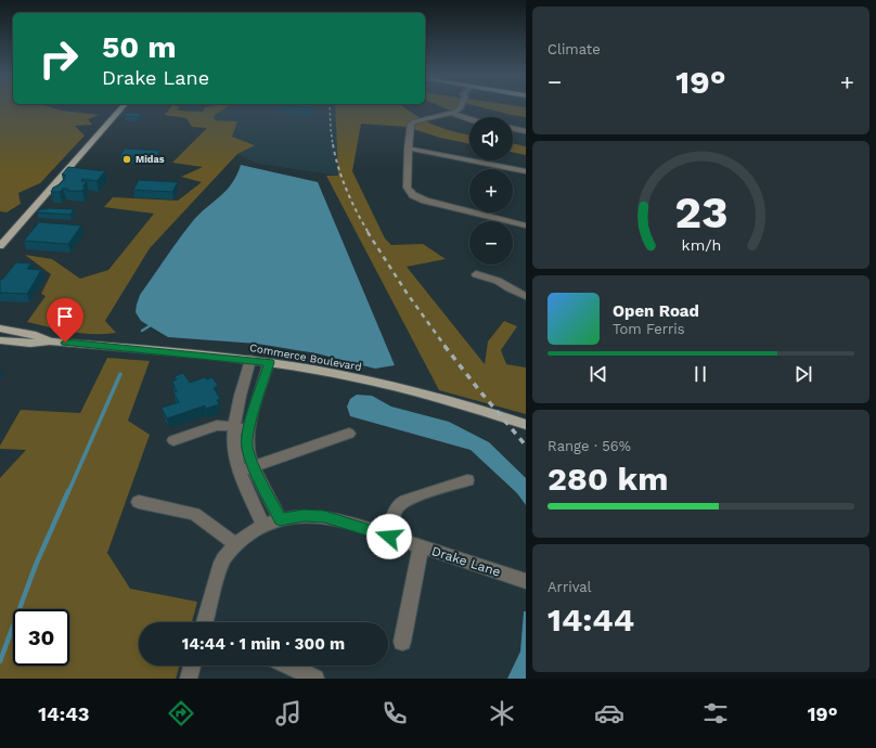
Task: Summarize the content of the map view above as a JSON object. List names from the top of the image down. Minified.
{"streets":{"main road":["Commerce Boulevard"],"street":["Drake Lane"]},"places":["Midas"],"page":{"tile":["Climate",["Range · 56%","280 km"],["Arrival","14:44"]],"turn":["50 m","Drake Lane"],"heat":["−","19°","+"],"map_buttons":["+","−"],"song":["Open Road","Tom Ferris"],"limit":"30","trip":"14:44 · 1 min · 300 m","tabs":["14:43","19°"],"gauge":["23","km/h"]}}
